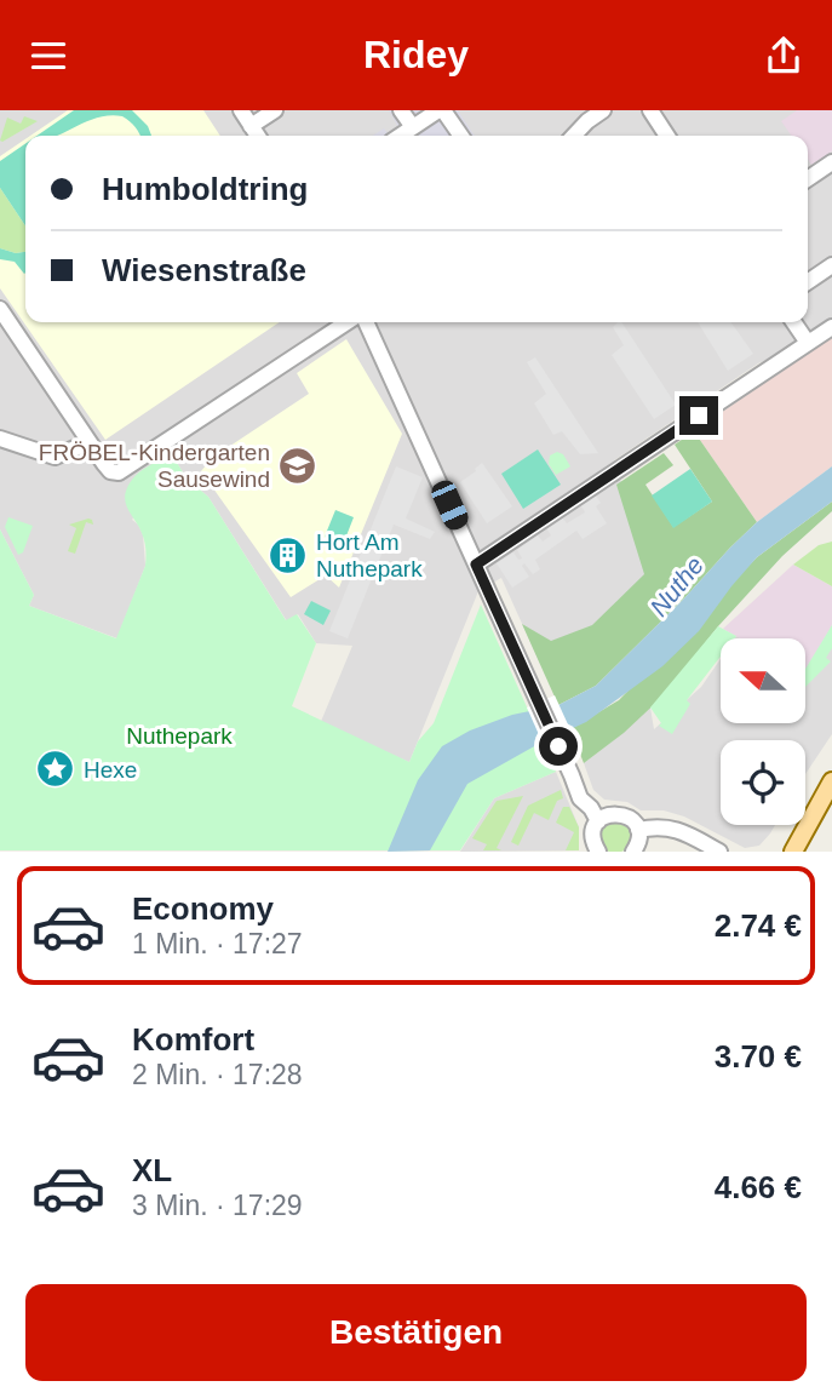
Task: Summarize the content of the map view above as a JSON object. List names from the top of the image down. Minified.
{"water":["Nuthe"],"parks":["Nuthepark"],"places":{"school or university":["FRÖBEL-Kindergarten Sausewind"],"building":["Hort Am Nuthepark"],"place":["Hexe"]},"north":"left","page":{"header":"Ridey","banner":["Humboldtring","Wiesenstraße"],"list":[{"name":"Economy","note":"1 Min. · 17:27","value":"2.74 €"},{"name":"Komfort","note":"2 Min. · 17:28","value":"3.70 €"},{"name":"XL","note":"3 Min. · 17:29","value":"4.66 €"}],"buttons":"Bestätigen"}}
